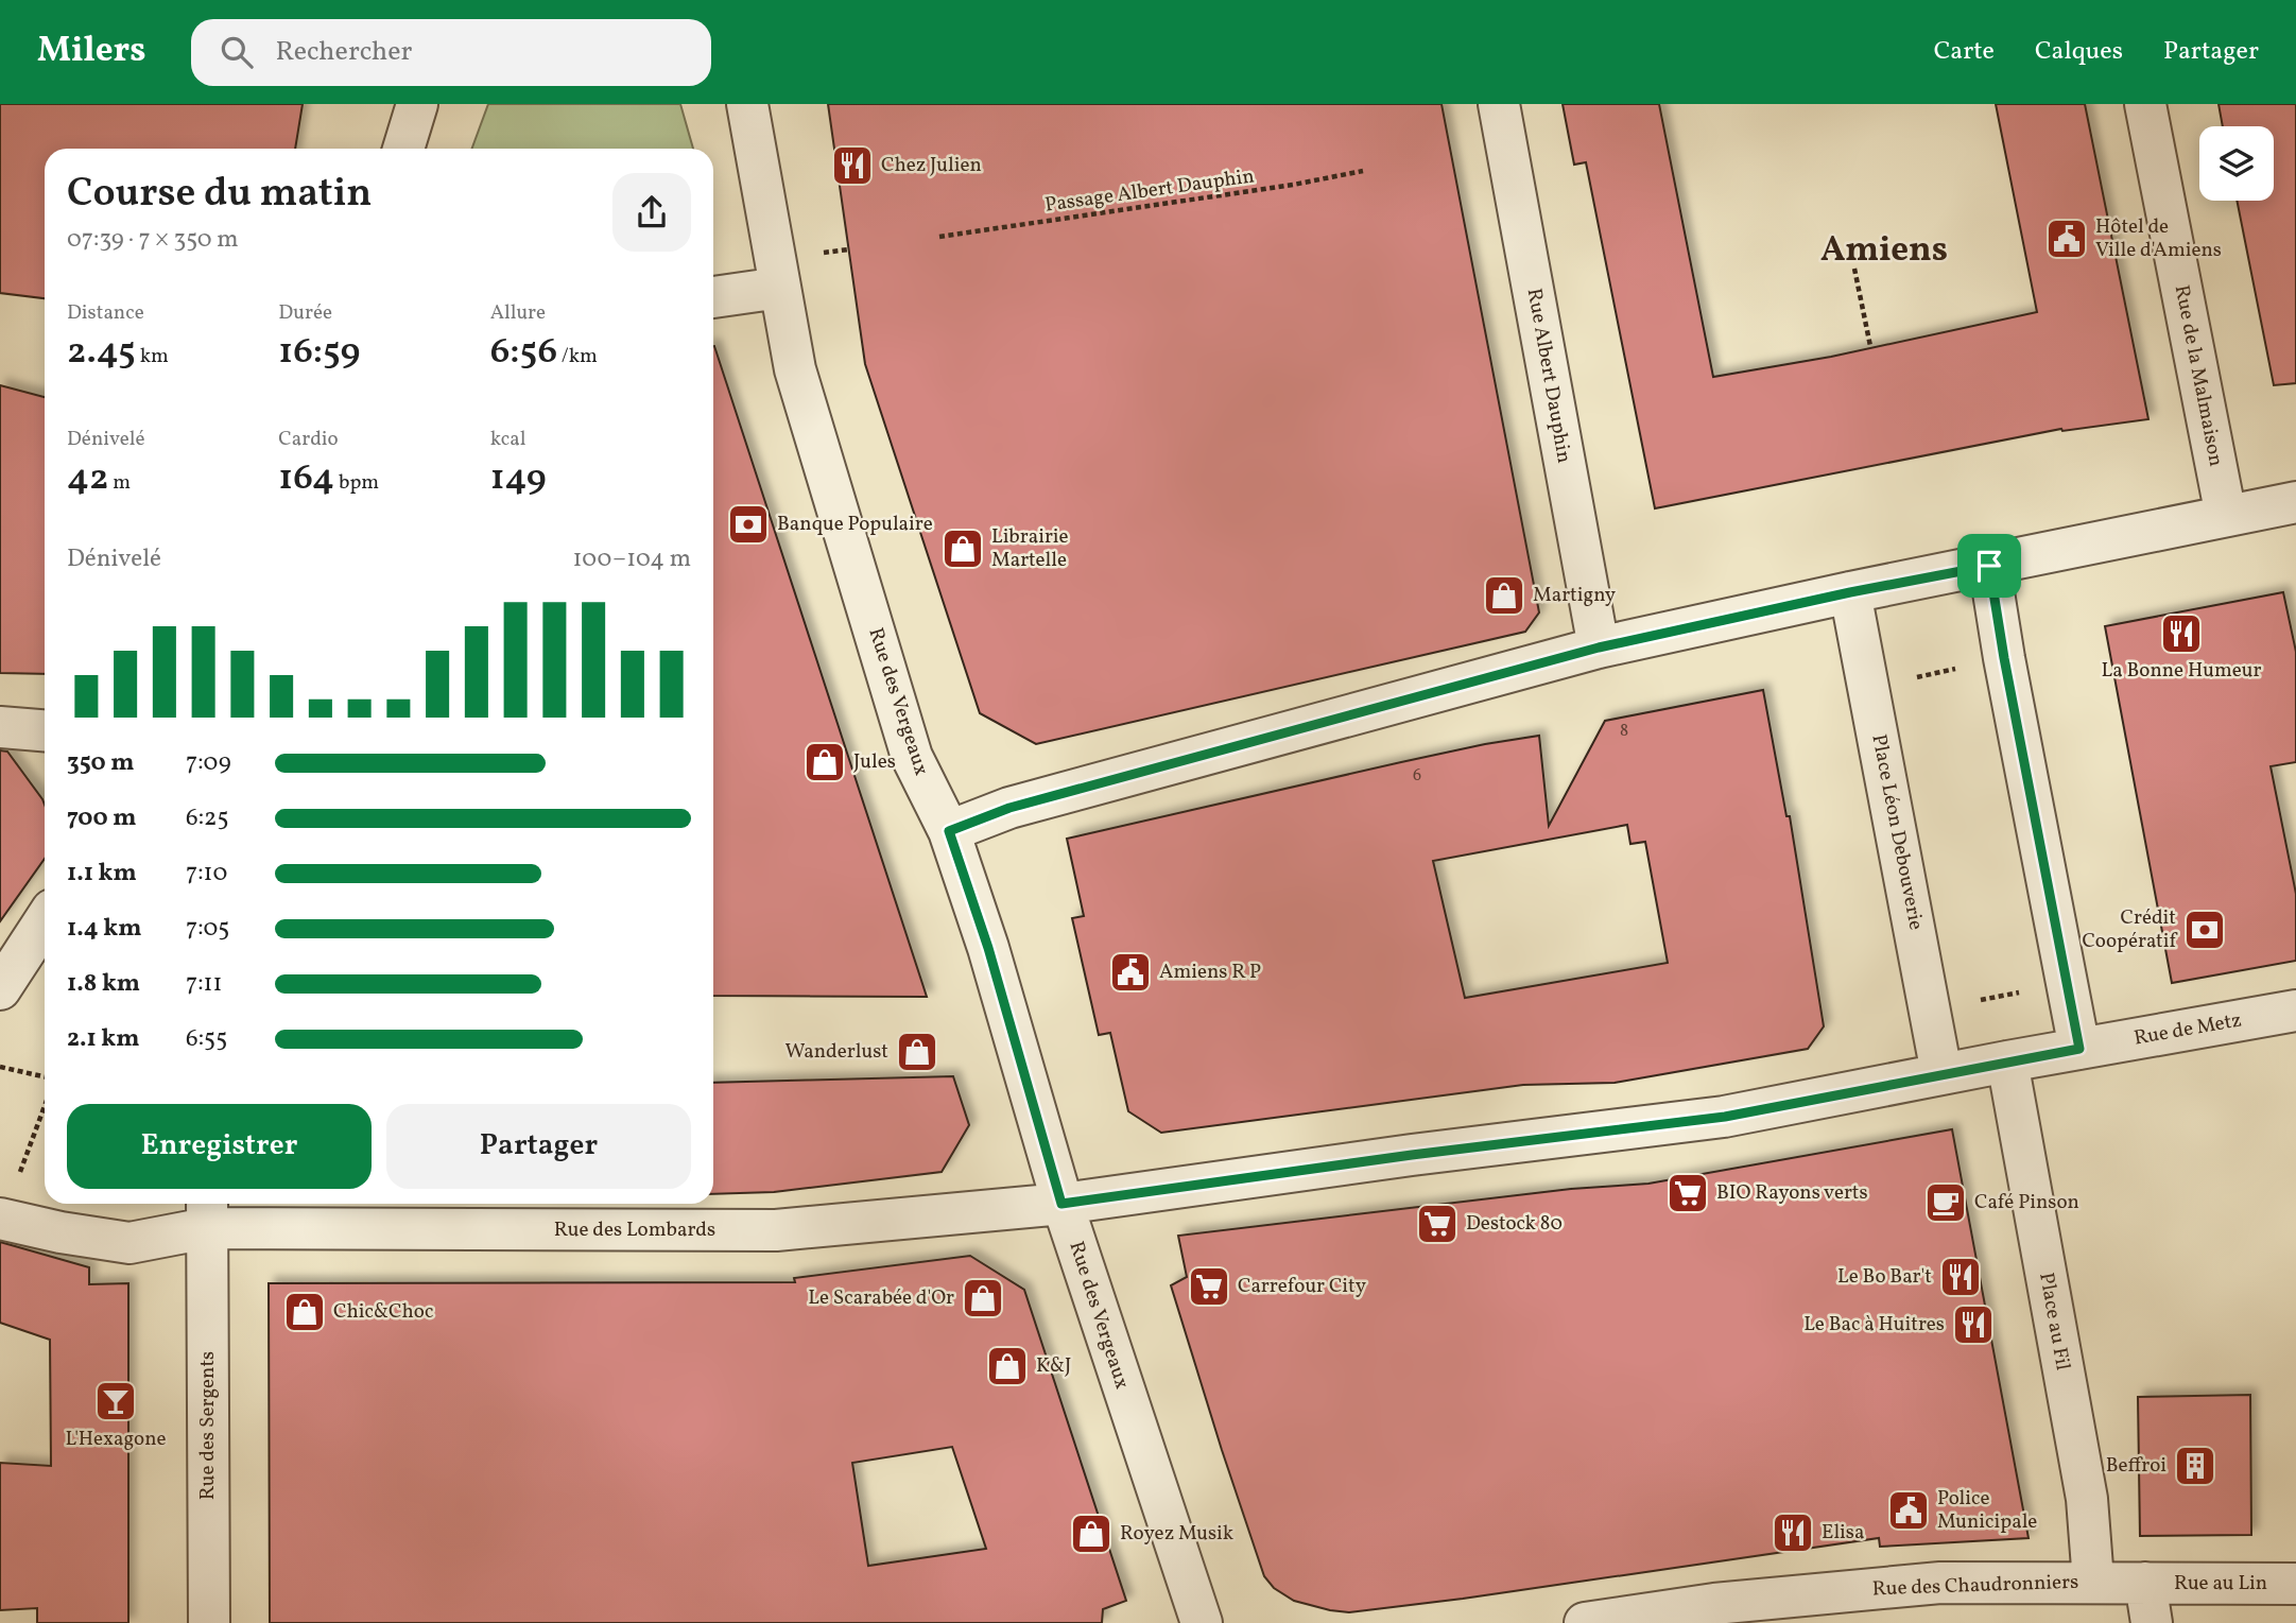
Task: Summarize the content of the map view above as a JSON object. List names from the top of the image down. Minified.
{"streets":{"street":["Rue Albert Dauphin","Rue de la Malmaison","Rue des Vergeaux","Place Léon Debouverie","Rue de Metz","Rue des Lombards","Place au Fil","Rue des Sergents","Rue au Lin","Rue des Chaudronniers"],"path":["Passage Albert Dauphin"]},"crossings":[["Rue des Vergeaux","Rue des Lombards"],["Place Léon Debouverie","Rue de Metz"],["Place Léon Debouverie","Rue des Lombards"],["Rue de Metz","Rue des Lombards"],["Rue de Metz","Place au Fil"],["Rue des Lombards","Rue des Sergents"],["Place au Fil","Rue des Chaudronniers"],["Rue au Lin","Rue des Chaudronniers"]],"districts":["Amiens"],"places":{"restaurant":["Chez Julien","La Bonne Humeur","Le Bo Bar't","Le Bac à Huitres","Elisa"],"public building":["Hôtel de Ville d'Amiens","Amiens R P","Police Municipale"],"bank":["Banque Populaire","Crédit Coopératif"],"shop":["Librairie Martelle","Martigny","Jules","Wanderlust","Le Scarabée d'Or","Chic&Choc","K&J","Royez Musik"],"supermarket":["BIO Rayons verts","Destock 80","Carrefour City"],"cafe":["Café Pinson"],"bar":["L'Hexagone"],"building":["Beffroi"]},"house_numbers":["8","6"],"page":{"header":"Milers","search":"Rechercher","nav":["Carte","Calques","Partager"],"heading":["Course du matin","07:39 · 7 × 350 m"],"stats":[["Distance","2.45 km"],["Durée","16:59"],["Allure","6:56 /km"],["Dénivelé","42 m"],["Cardio","164 bpm"],["kcal","149"]],"chart":["Dénivelé","100–104 m"],"list":[{"name":"350 m","note":"7:09"},{"name":"700 m","note":"6:25"},{"name":"1.1 km","note":"7:10"},{"name":"1.4 km","note":"7:05"},{"name":"1.8 km","note":"7:11"},{"name":"2.1 km","note":"6:55"}],"buttons":["Enregistrer","Partager"]}}
